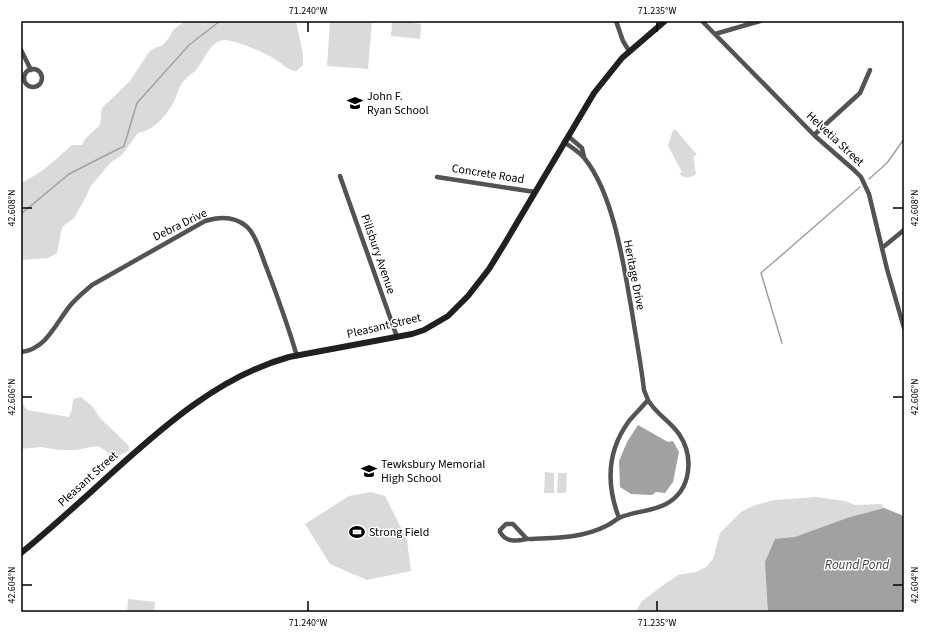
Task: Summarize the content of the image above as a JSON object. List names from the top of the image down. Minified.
{"streets":{"main road":["Pleasant Street"],"street":["Helvetia Street","Concrete Road","Debra Drive","Pillsbury Avenue","Heritage Drive"]},"crossings":[["Concrete Road","Pleasant Street"],["Debra Drive","Pleasant Street"],["Pillsbury Avenue","Pleasant Street"],["Heritage Drive","Pleasant Street"]],"water":["Round Pond"],"places":{"school or university":["John F. Ryan School","Tewksbury Memorial High School"],"sports":["Strong Field"]},"coordinates":["71.240°W","71.235°W","42.608°N","42.606°N","42.604°N"]}
